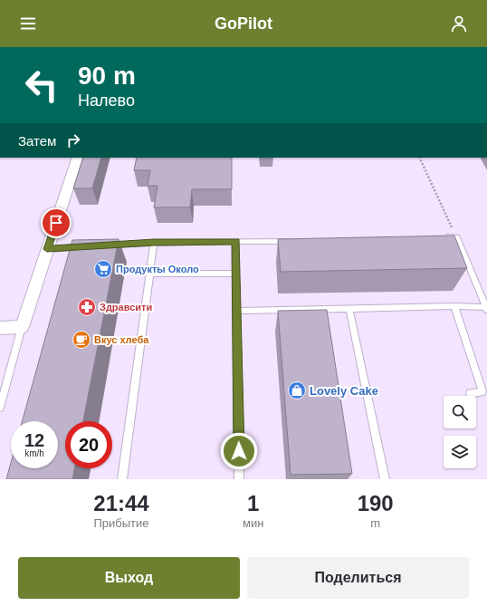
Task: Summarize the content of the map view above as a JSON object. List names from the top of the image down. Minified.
{"places":{"supermarket":["Продукты Около"],"pharmacy":["Здравсити"],"cafe":["Вкус хлеба"],"shop":["Lovely Cake"]},"page":{"header":"GoPilot","turn":["90 m","Налево"],"then":"Затем","speed":"12 km/h","limit":"20","eta":["21:44","Прибытие","1","мин","190","m"],"buttons":["Выход","Поделиться"]}}
